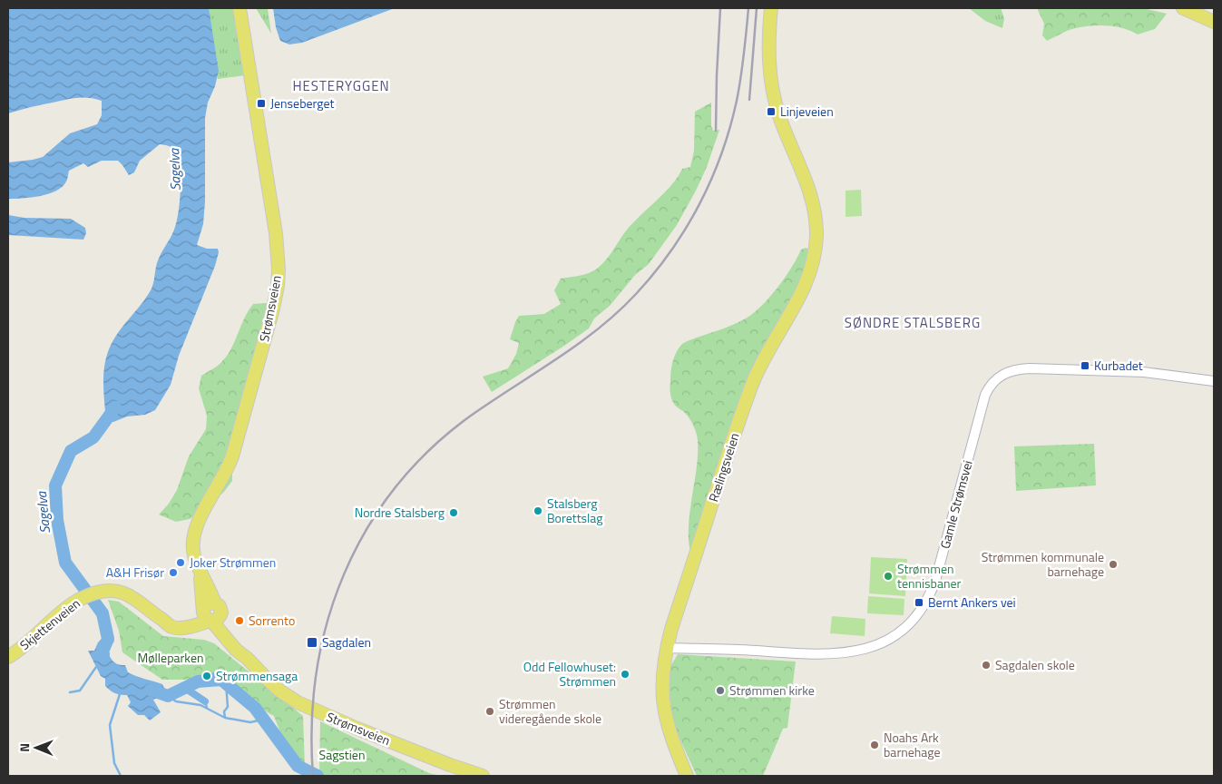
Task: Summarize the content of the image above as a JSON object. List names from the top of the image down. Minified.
{"streets":{"main road":["Strømsveien","Rælingsveien","Skjettenveien"],"street":["Gamle Strømsvei"]},"crossings":[["Strømsveien","Skjettenveien"],["Rælingsveien","Gamle Strømsvei"]],"districts":["HESTERYGGEN","SØNDRE STALSBERG"],"water":["Sagelva"],"parks":["Mølleparken","Sagstien"],"places":{"transit":["Jenseberget","Linjeveien","Kurbadet","Bernt Ankers vei","Sagdalen"],"other":["Stalsberg Borettslag","Nordre Stalsberg","Joker Strømmen","Strømmen kommunale barnehage","A&H Frisør","Strømmen tennisbaner","Sorrento","Sagdalen skole","Odd Fellowhuset: Strømmen","Strømmensaga","Strømmen kirke","Strømmen videregående skole","Noahs Ark barnehage"]},"north":"left"}
